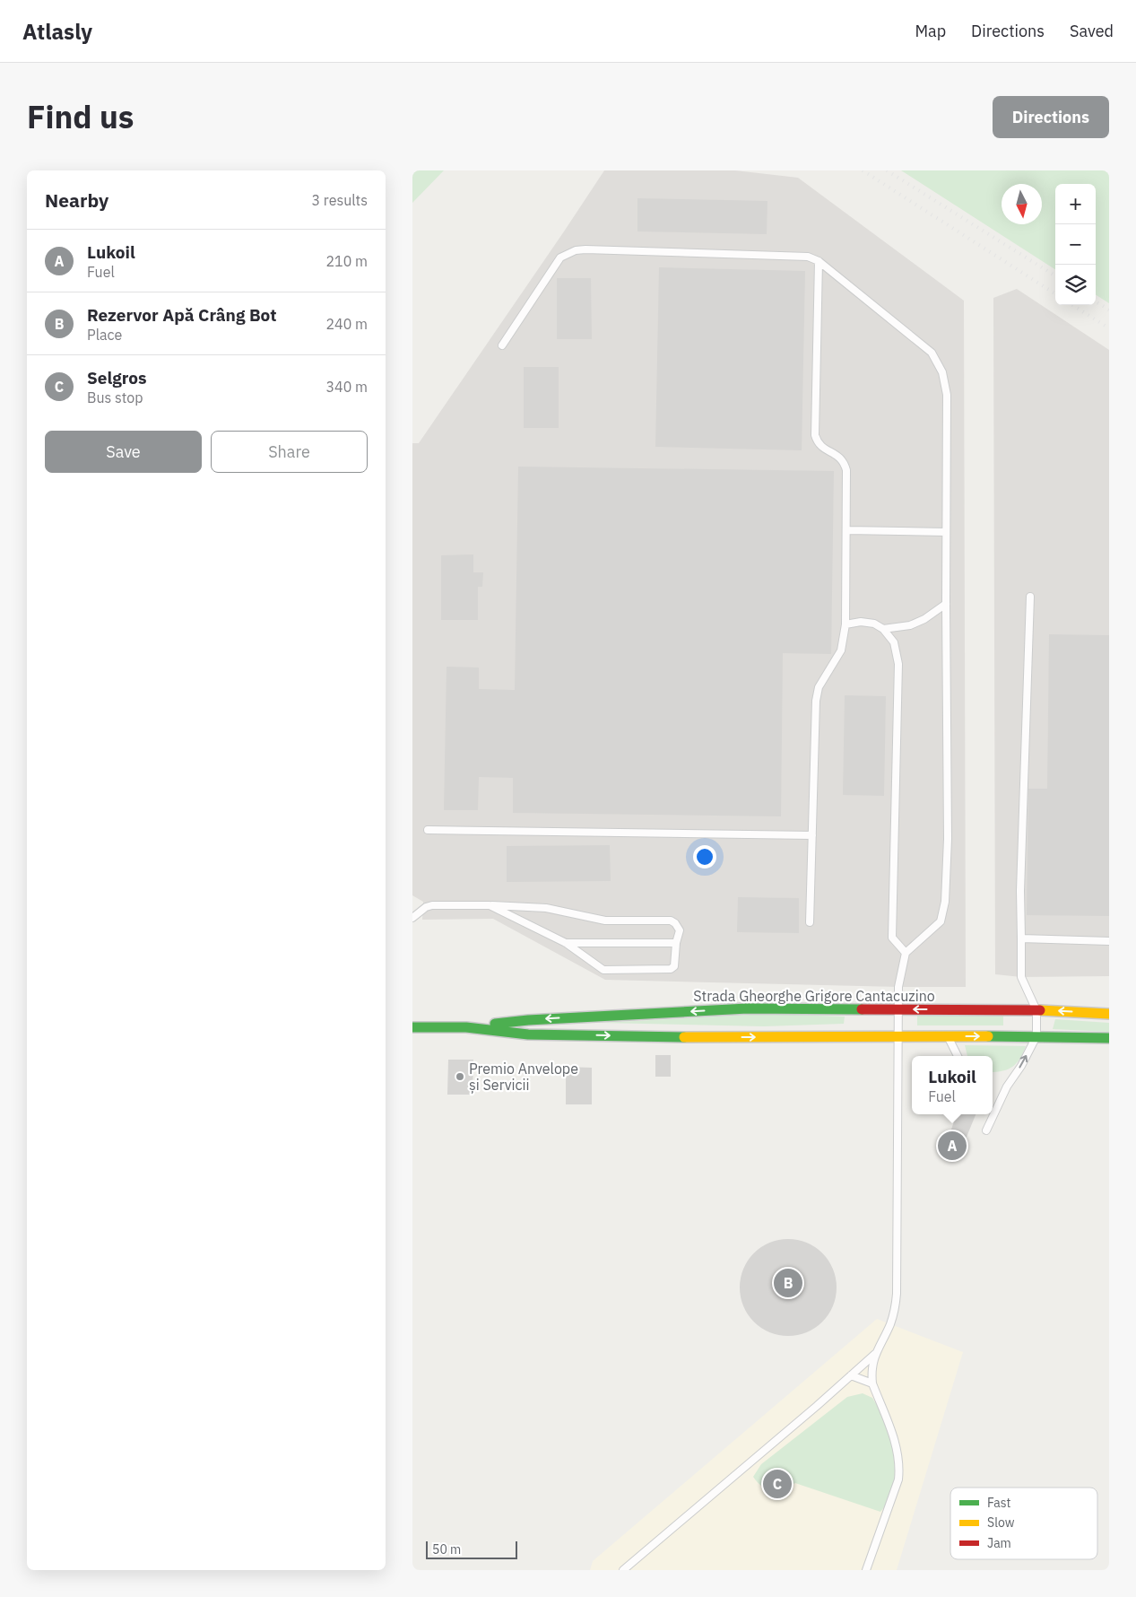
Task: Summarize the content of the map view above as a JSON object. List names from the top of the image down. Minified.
{"streets":{"main road":["Strada Gheorghe Grigore Cantacuzino"]},"places":["Premio Anvelope și Servicii"],"legend":["Fast","Slow","Jam"],"scale_bar":"50 m","north":"bottom","page":{"header":"Atlasly","nav":["Map","Directions","Saved"],"title":"Find us","buttons":["Directions",["Save","Share"]],"heading":["Nearby","3 results"],"map_buttons":["+","−"],"list":[{"mark":"A","name":"Lukoil","note":"Fuel","value":"210 m"},{"mark":"B","name":"Rezervor Apă Crâng Bot","note":"Place","value":"240 m"},{"mark":"C","name":"Selgros","note":"Bus stop","value":"340 m"}],"popup":["Lukoil","Fuel"],"pins":["A","B","C"],"scale":"50 m"}}
